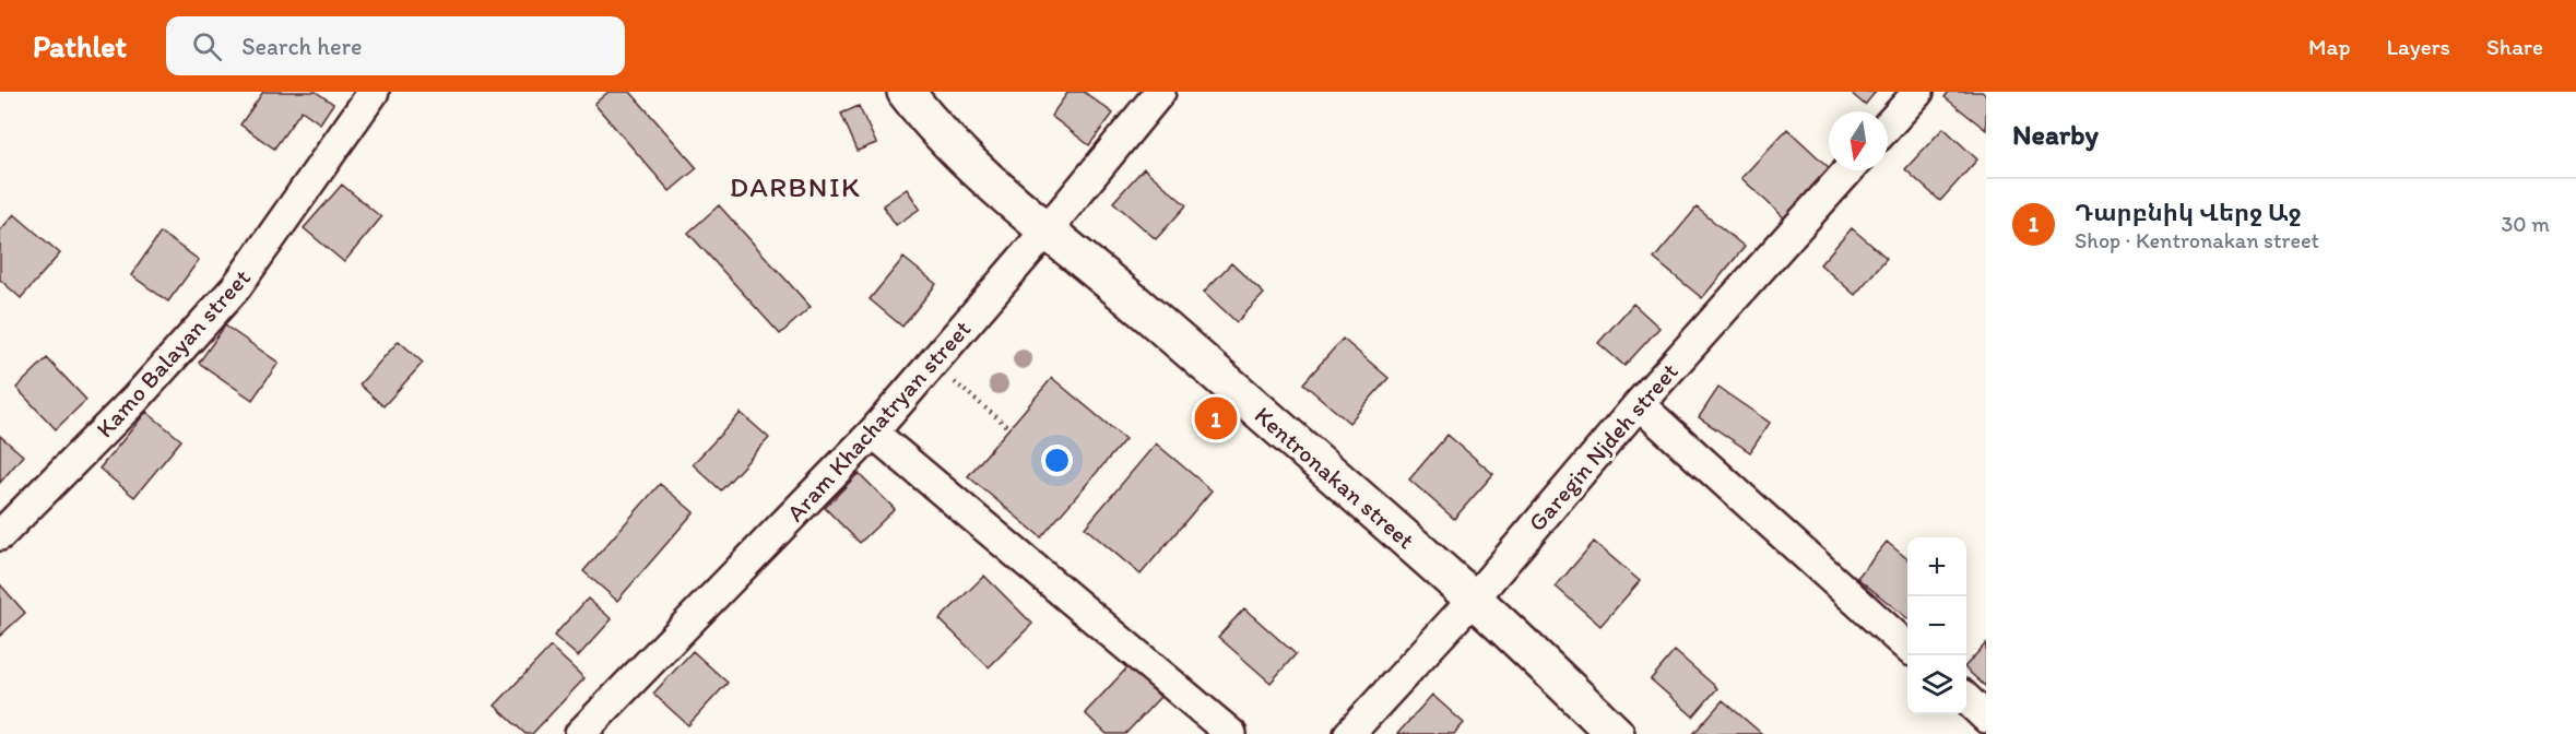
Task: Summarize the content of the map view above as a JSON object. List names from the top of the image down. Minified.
{"streets":{"main road":["Kentronakan street"],"street":["Kamo Balayan street","Aram Khachatryan street","Garegin Njdeh street"]},"crossings":[["Aram Khachatryan street","Kentronakan street"],["Garegin Njdeh street","Kentronakan street"]],"districts":["DARBNIK"],"north":"bottom","page":{"header":"Pathlet","search":"Search here","nav":["Map","Layers","Share"],"heading":"Nearby","list":[{"mark":"1","name":"Դարբնիկ Վերջ Աջ","note":"Shop · Kentronakan street","value":"30 m"}],"pins":"1","map_buttons":["+","−"]}}
